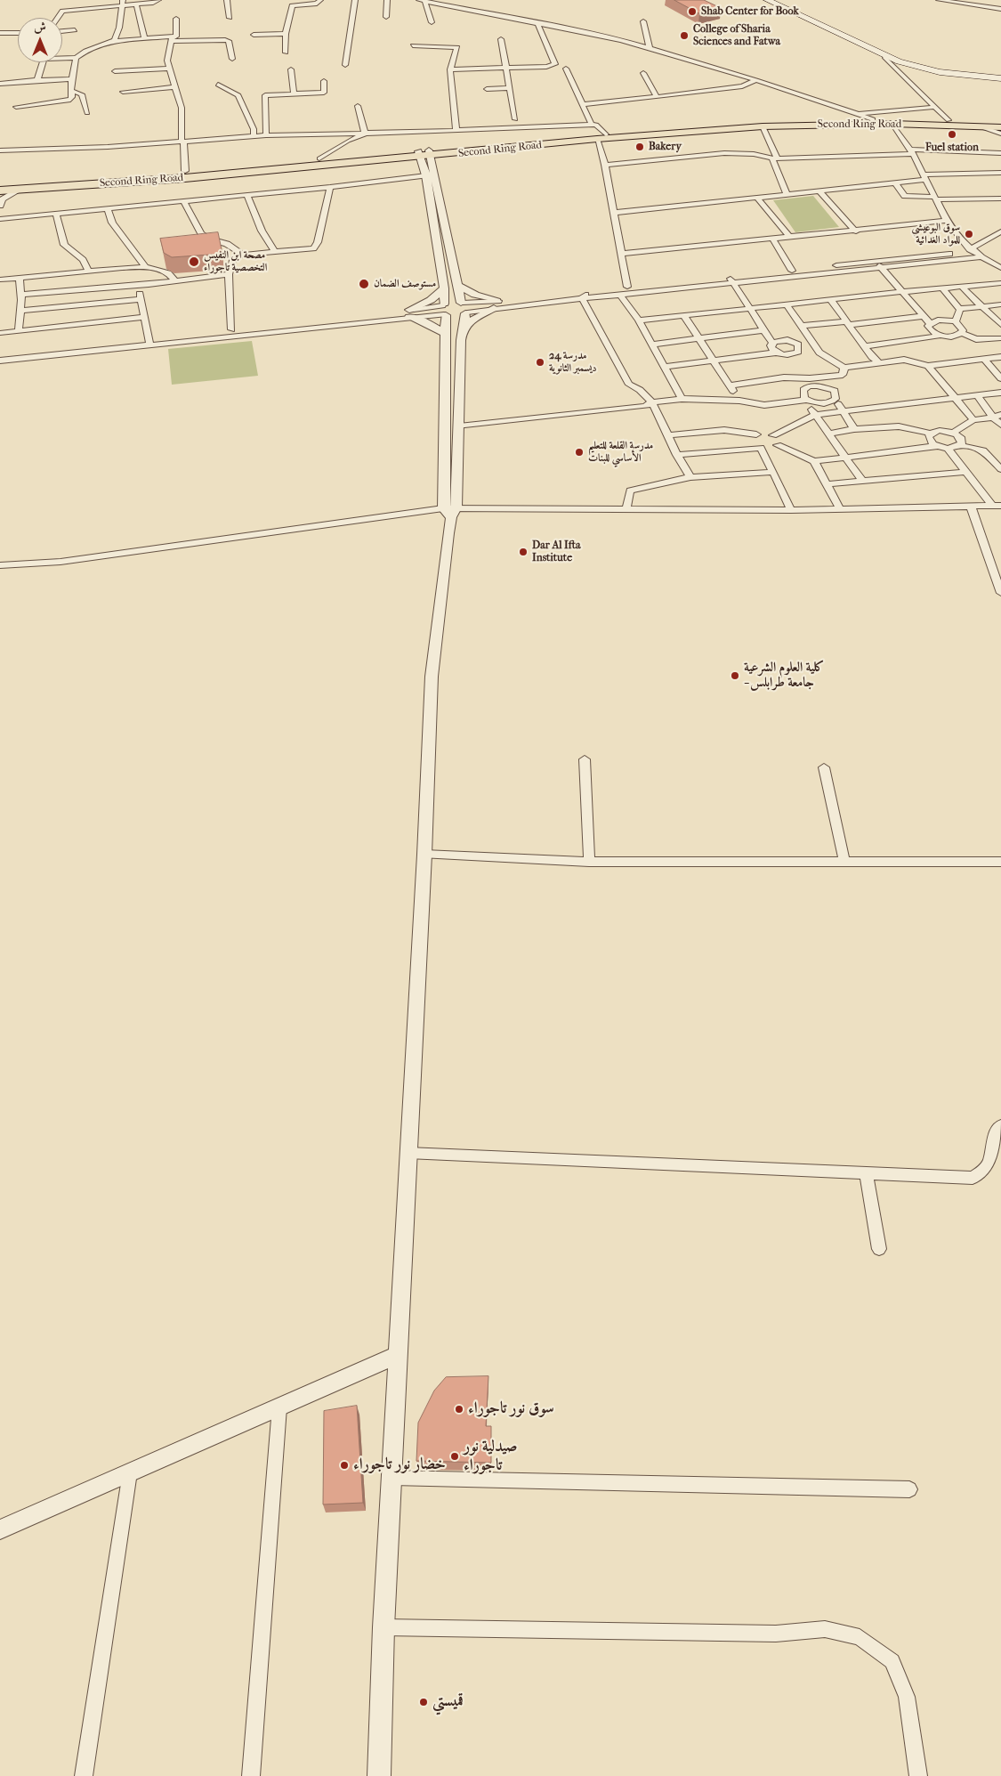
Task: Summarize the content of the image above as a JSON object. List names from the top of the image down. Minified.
{"streets":{"highway":["Second Ring Road"]},"places":["Shab Center for Book","College of Sharia Sciences and Fatwa","Fuel station","Bakery","سوق البوعيشي للمواد الغدائية","مصحة ابن النفيس التخصصية تاجوراء","مستوصف الضمان","مدرسة 24 ديسمبر الثانوية","مدرسة القلعة للتعليم الأساسي للبنات","Dar Al Ifta Institute","كلية العلوم الشرعية - جامعة طرابلس","سوق نور تاجوراء","صيدلية نور تاجوراء","خضار نور تاجوراء","قميستي"],"north":"top"}
